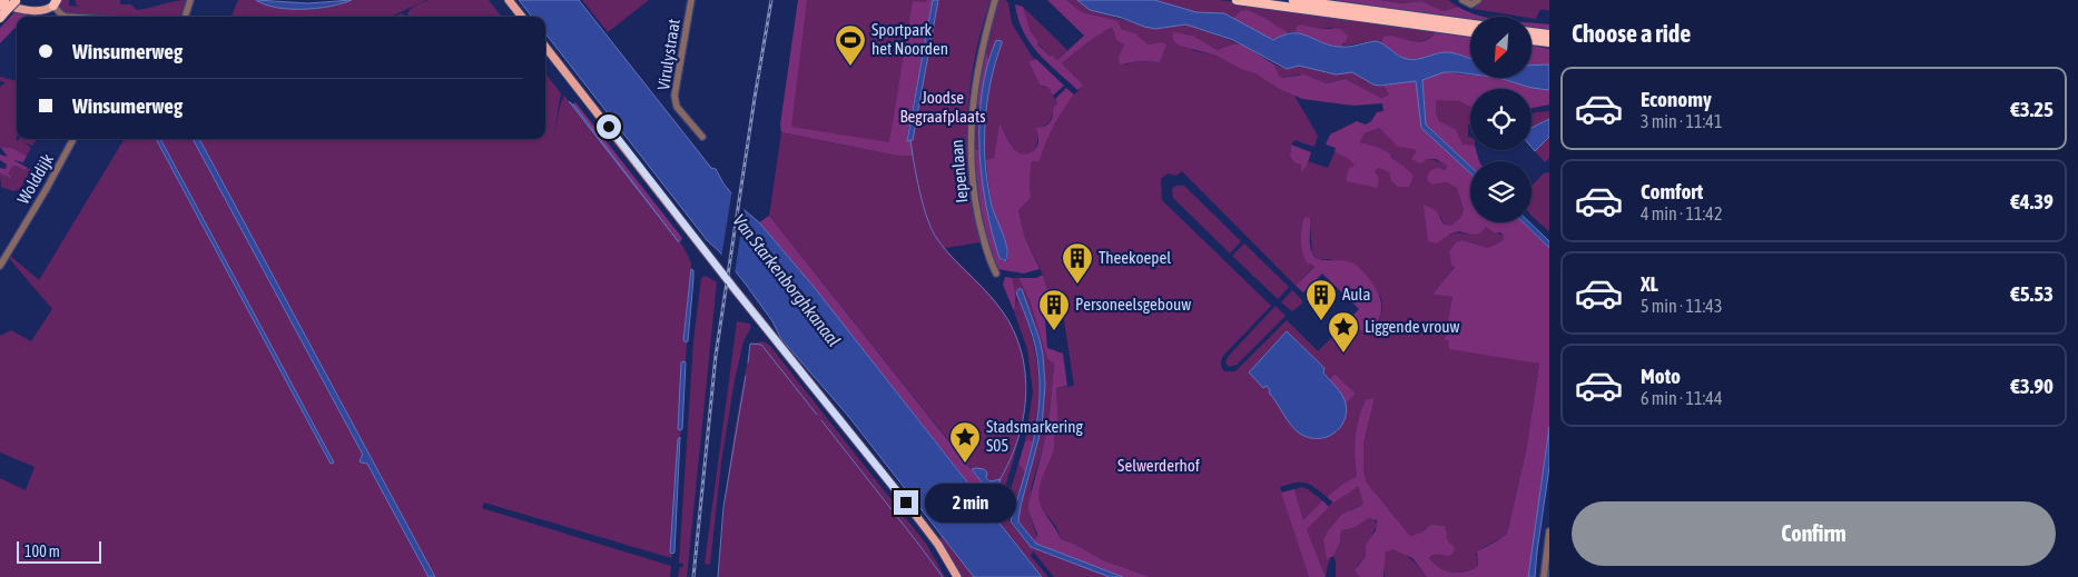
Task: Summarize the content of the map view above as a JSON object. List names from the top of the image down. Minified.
{"streets":{"street":["Virulystraat","Iepenlaan","Wolddijk"]},"water":["Van Starkenborghkanaal"],"parks":["Joodse Begraafplaats","Selwerderhof"],"places":{"sports":["Sportpark het Noorden"],"building":["Theekoepel","Aula","Personeelsgebouw"],"place":["Liggende vrouw","Stadsmarkering S05"]},"scale_bar":"100 m","north":"bottom left","page":{"heading":"Choose a ride","banner":["Winsumerweg","Winsumerweg"],"list":[{"name":"Economy","note":"3 min · 11:41","value":"€3.25"},{"name":"Comfort","note":"4 min · 11:42","value":"€4.39"},{"name":"XL","note":"5 min · 11:43","value":"€5.53"},{"name":"Moto","note":"6 min · 11:44","value":"€3.90"}],"bubble":"2 min","buttons":"Confirm","scale":"100 m"}}
